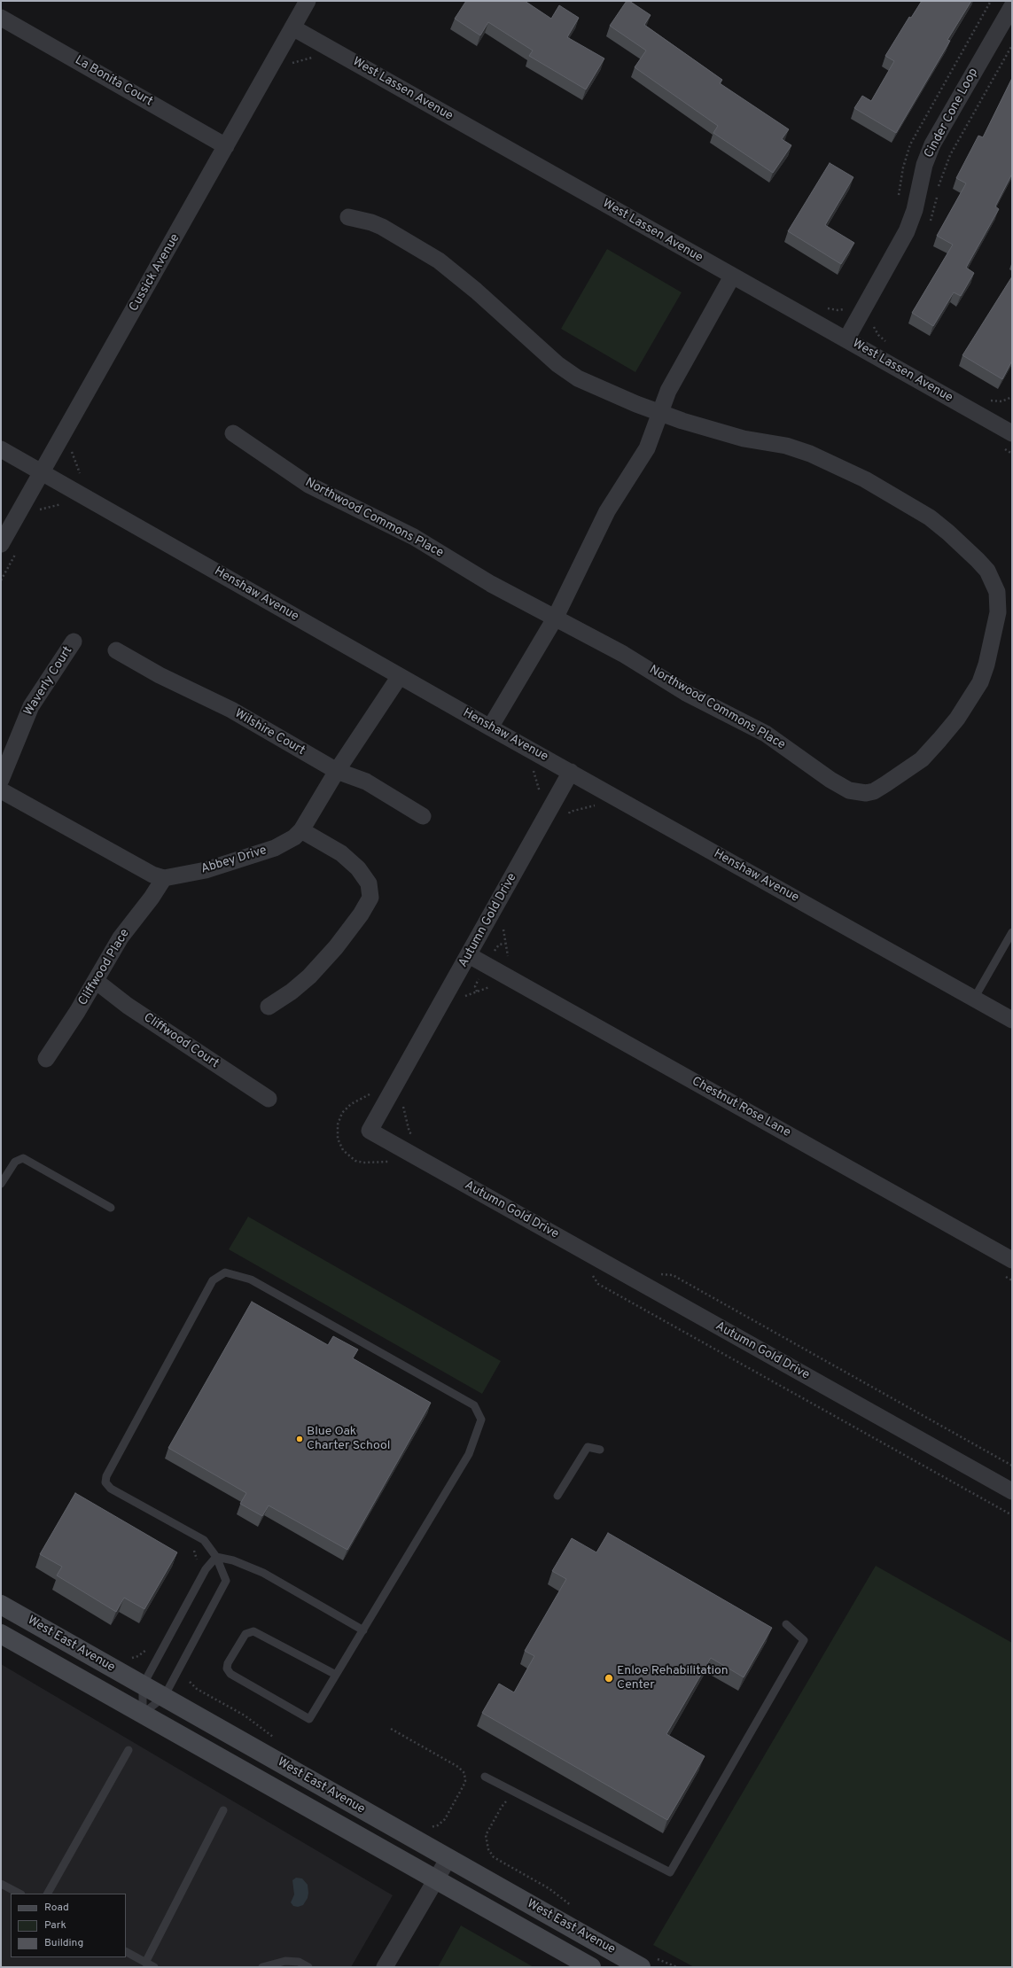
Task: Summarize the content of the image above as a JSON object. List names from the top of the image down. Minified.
{"streets":{"main road":["West East Avenue"],"street":["La Bonita Court","West Lassen Avenue","Cinder Cone Loop","Cussick Avenue","Northwood Commons Place","Henshaw Avenue","Waverly Court","Wilshire Court","Abbey Drive","Autumn Gold Drive","Cliffwood Place","Cliffwood Court","Chestnut Rose Lane"]},"crossings":[["La Bonita Court","Cussick Avenue"],["West Lassen Avenue","Cinder Cone Loop"],["West Lassen Avenue","Cussick Avenue"],["Cussick Avenue","Henshaw Avenue"],["Henshaw Avenue","Abbey Drive"],["Henshaw Avenue","Autumn Gold Drive"],["Wilshire Court","Abbey Drive"],["Abbey Drive","Cliffwood Place"],["Autumn Gold Drive","Chestnut Rose Lane"],["Cliffwood Place","Cliffwood Court"]],"places":["Blue Oak Charter School","Enloe Rehabilitation Center"],"legend":["Road","Park","Building"]}
